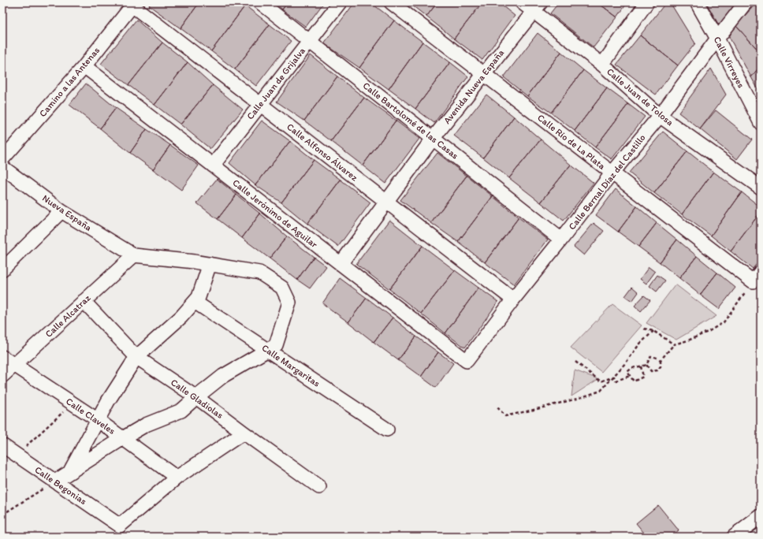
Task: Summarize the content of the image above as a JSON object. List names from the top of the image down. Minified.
{"streets":{"street":["Calle Virreyes","Camino a las Antenas","Calle Juan de Grijalva","Avenida Nueva España","Calle Juan de Tolosa","Calle Bartolomé de las Casas","Calle Río de La Plata","Calle Alfonso Álvarez","Calle Bernal Díaz del Castillo","Nueva España","Calle Jerónimo de Aguilar","Calle Alcatraz","Calle Margaritas","Calle Gladiolas","Calle Claveles","Calle Begonias"]},"crossings":[["Calle Virreyes","Calle Bernal Díaz del Castillo"],["Camino a las Antenas","Calle Alfonso Álvarez"],["Camino a las Antenas","Calle Jerónimo de Aguilar"],["Calle Juan de Grijalva","Calle Bartolomé de las Casas"],["Calle Juan de Grijalva","Calle Alfonso Álvarez"],["Calle Juan de Grijalva","Calle Jerónimo de Aguilar"],["Avenida Nueva España","Calle Juan de Tolosa"],["Avenida Nueva España","Calle Bartolomé de las Casas"],["Avenida Nueva España","Calle Río de La Plata"],["Avenida Nueva España","Calle Alfonso Álvarez"],["Avenida Nueva España","Calle Jerónimo de Aguilar"],["Calle Juan de Tolosa","Calle Bernal Díaz del Castillo"],["Calle Bartolomé de las Casas","Calle Bernal Díaz del Castillo"],["Calle Río de La Plata","Calle Bernal Díaz del Castillo"],["Calle Alfonso Álvarez","Calle Bernal Díaz del Castillo"],["Calle Bernal Díaz del Castillo","Calle Jerónimo de Aguilar"],["Nueva España","Calle Alcatraz"],["Calle Alcatraz","Calle Gladiolas"],["Calle Alcatraz","Calle Claveles"],["Calle Claveles","Calle Begonias"]]}
